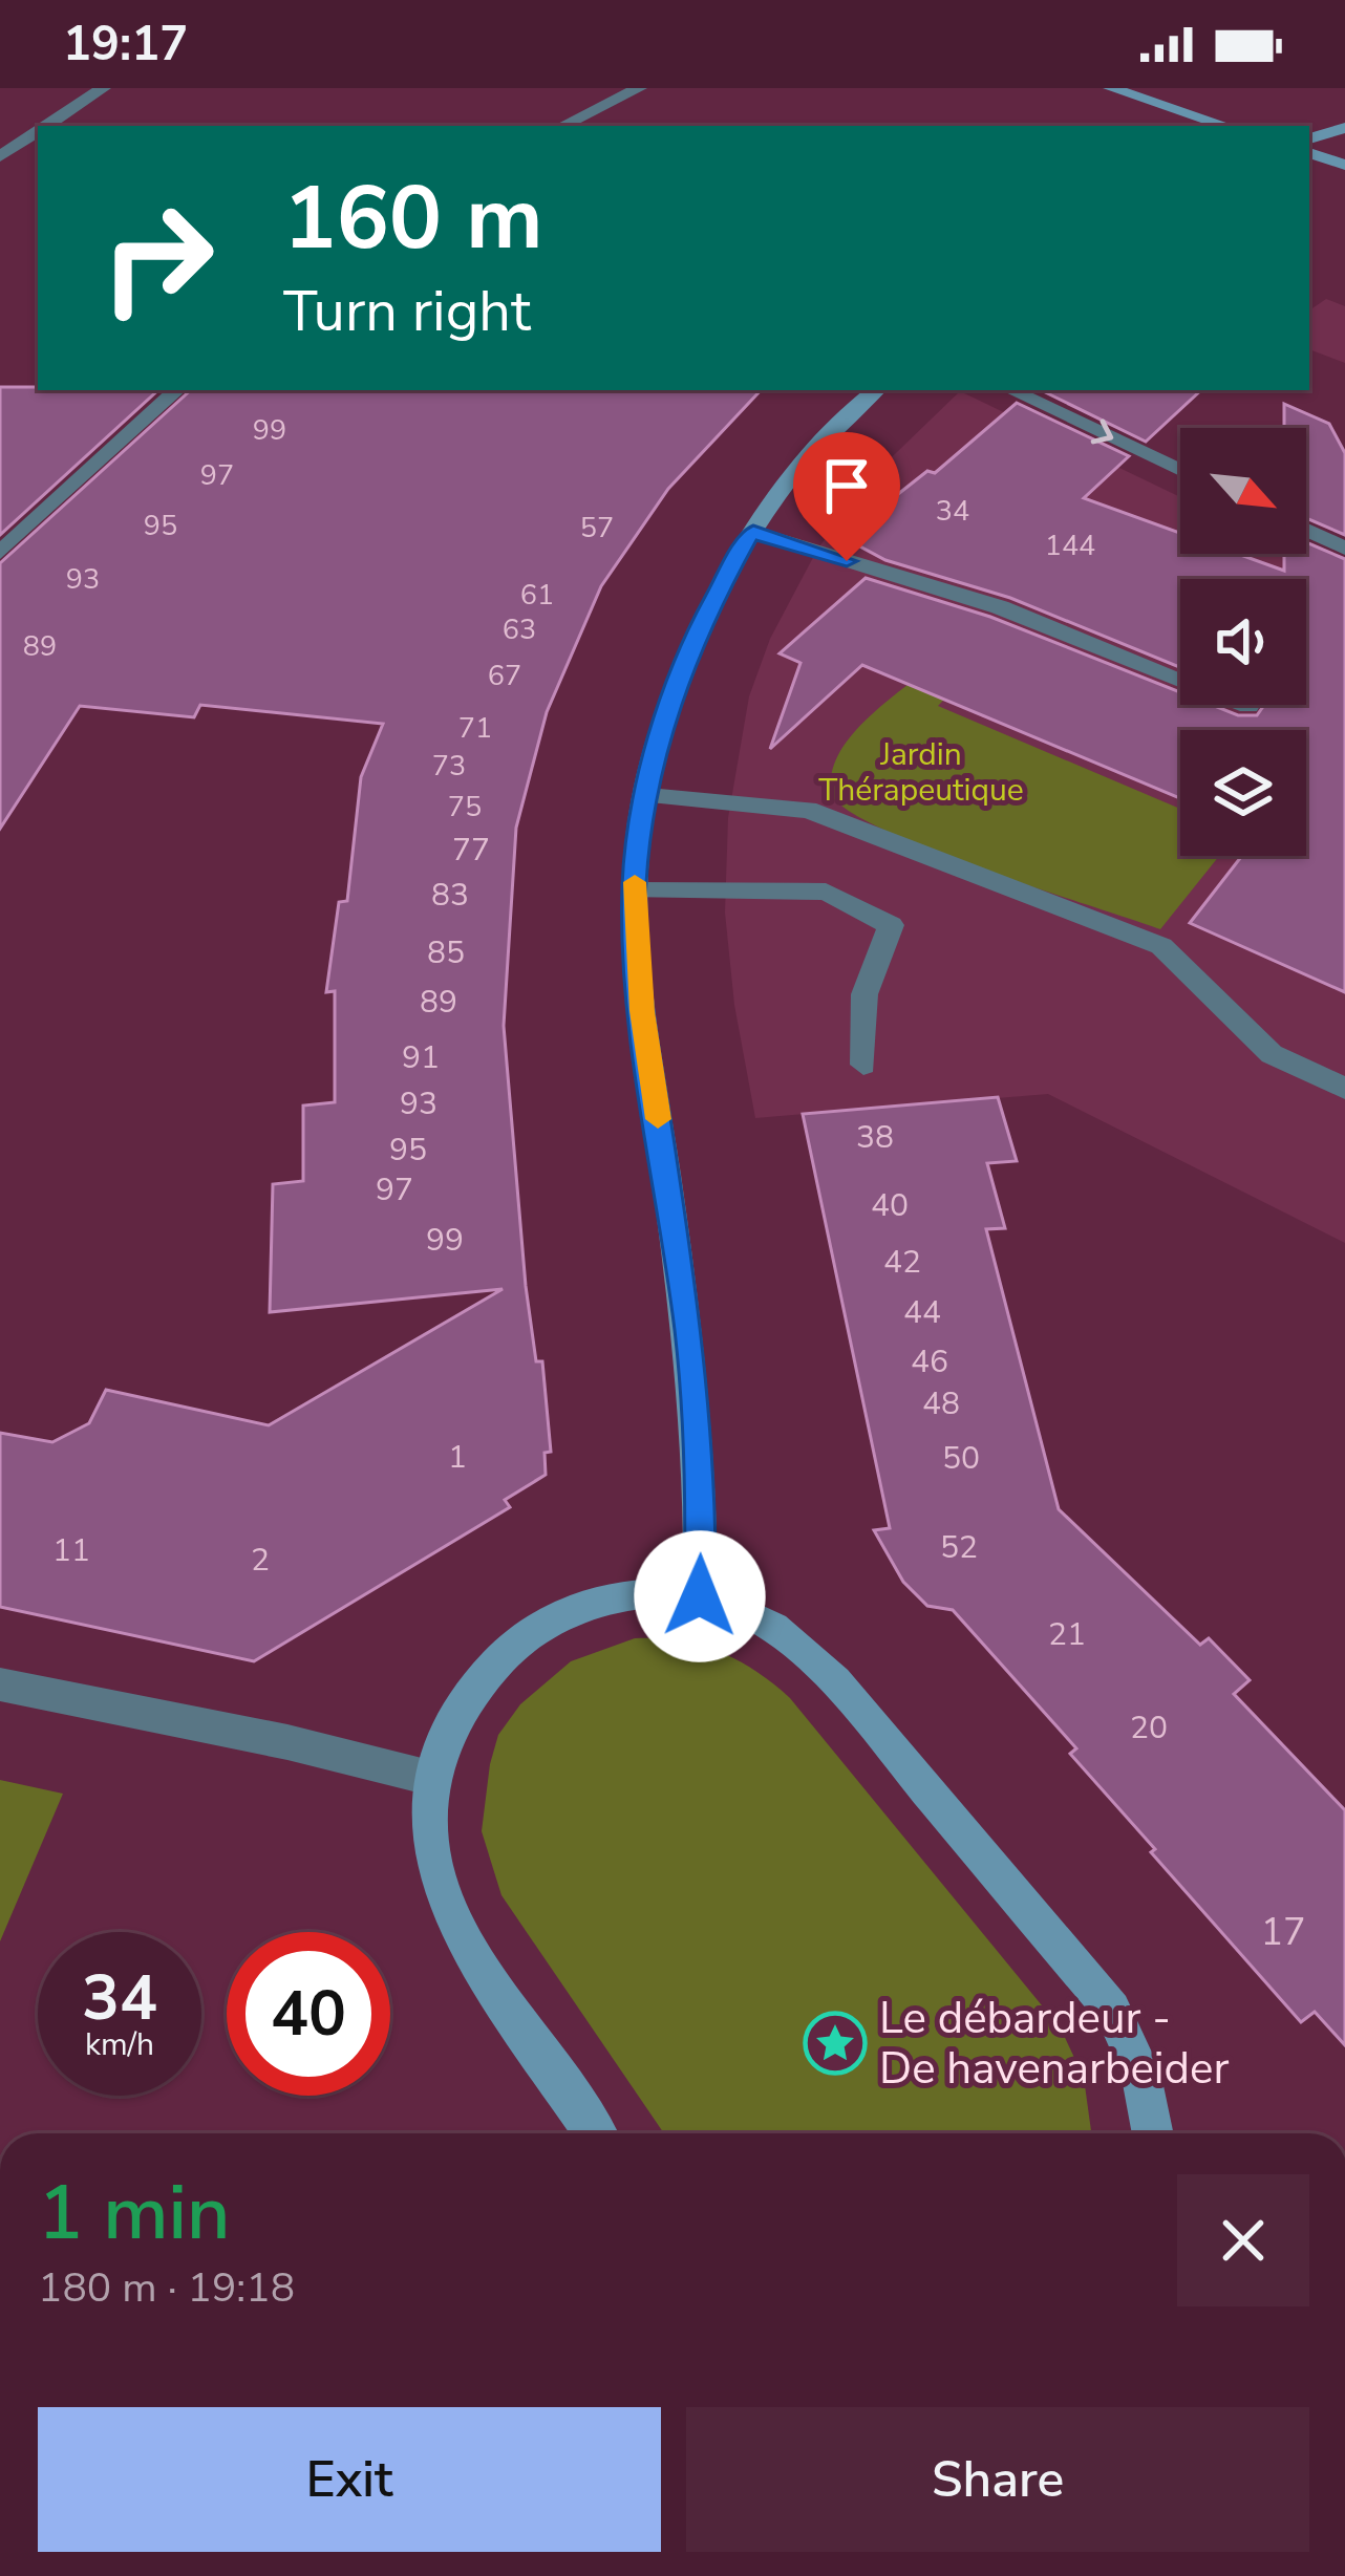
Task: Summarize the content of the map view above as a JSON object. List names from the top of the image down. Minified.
{"parks":["Jardin Thérapeutique"],"places":{"place":["Le débardeur - De havenarbeider"]},"house_numbers":["99","97","34","95","57","144","93","61","63","89","67","71","73","75","77","83","85","89","91","93","38","95","97","40","99","42","44","46","48","1","50","52","11","2","21","20","17"],"north":"bottom right","page":{"status":"19:17","turn":["160 m","Turn right"],"speed":"34 km/h","limit":"40","heading":["1 min","180 m · 19:18"],"buttons":["Exit","Share"]}}
